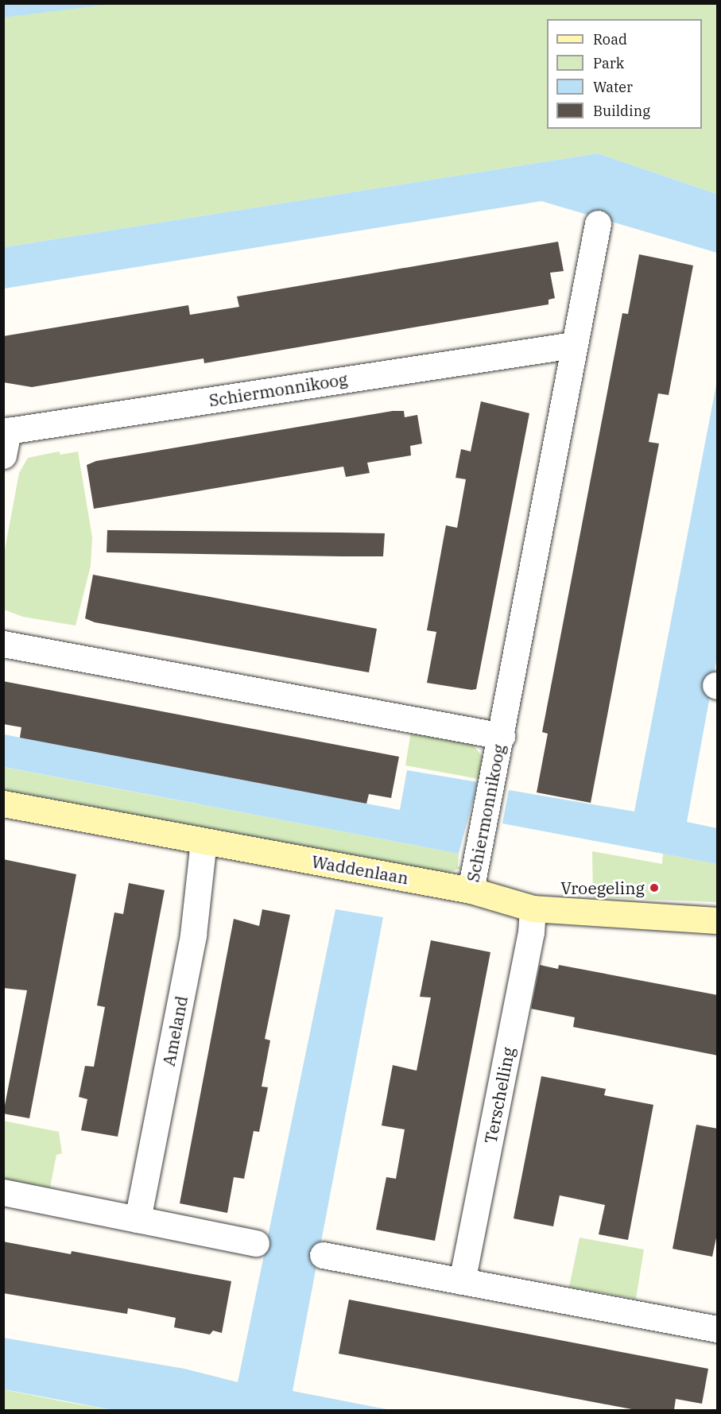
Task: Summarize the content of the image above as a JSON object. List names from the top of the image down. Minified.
{"streets":{"street":["Schiermonnikoog","Waddenlaan","Ameland","Terschelling"]},"crossings":[["Schiermonnikoog","Waddenlaan"],["Waddenlaan","Ameland"],["Waddenlaan","Terschelling"]],"places":["Vroegeling"],"legend":["Road","Park","Water","Building"]}
